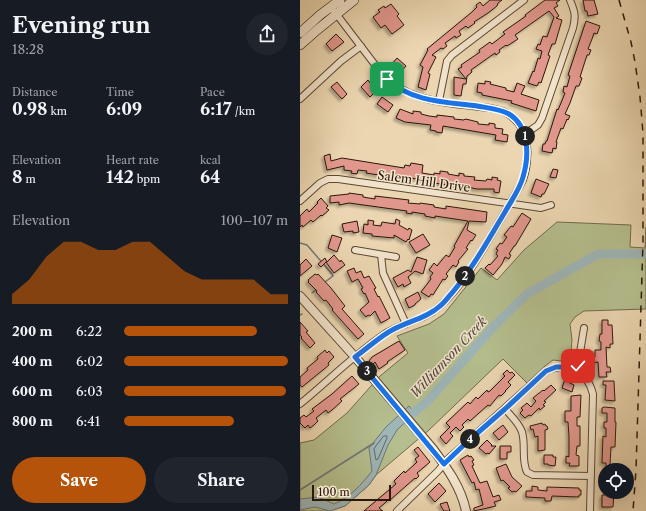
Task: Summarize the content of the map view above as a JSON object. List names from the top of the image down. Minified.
{"streets":{"street":["Salem Hill Drive"]},"water":["Williamson Creek"],"scale_bar":"100 m","page":{"heading":["Evening run","18:28"],"stats":[["Distance","0.98 km"],["Time","6:09"],["Pace","6:17 /km"],["Elevation","8 m"],["Heart rate","142 bpm"],["kcal","64"]],"pins":["1","2","3","4"],"chart":["Elevation","100–107 m"],"list":[{"name":"200 m","note":"6:22"},{"name":"400 m","note":"6:02"},{"name":"600 m","note":"6:03"},{"name":"800 m","note":"6:41"}],"buttons":["Save","Share"],"scale":"100 m"}}
